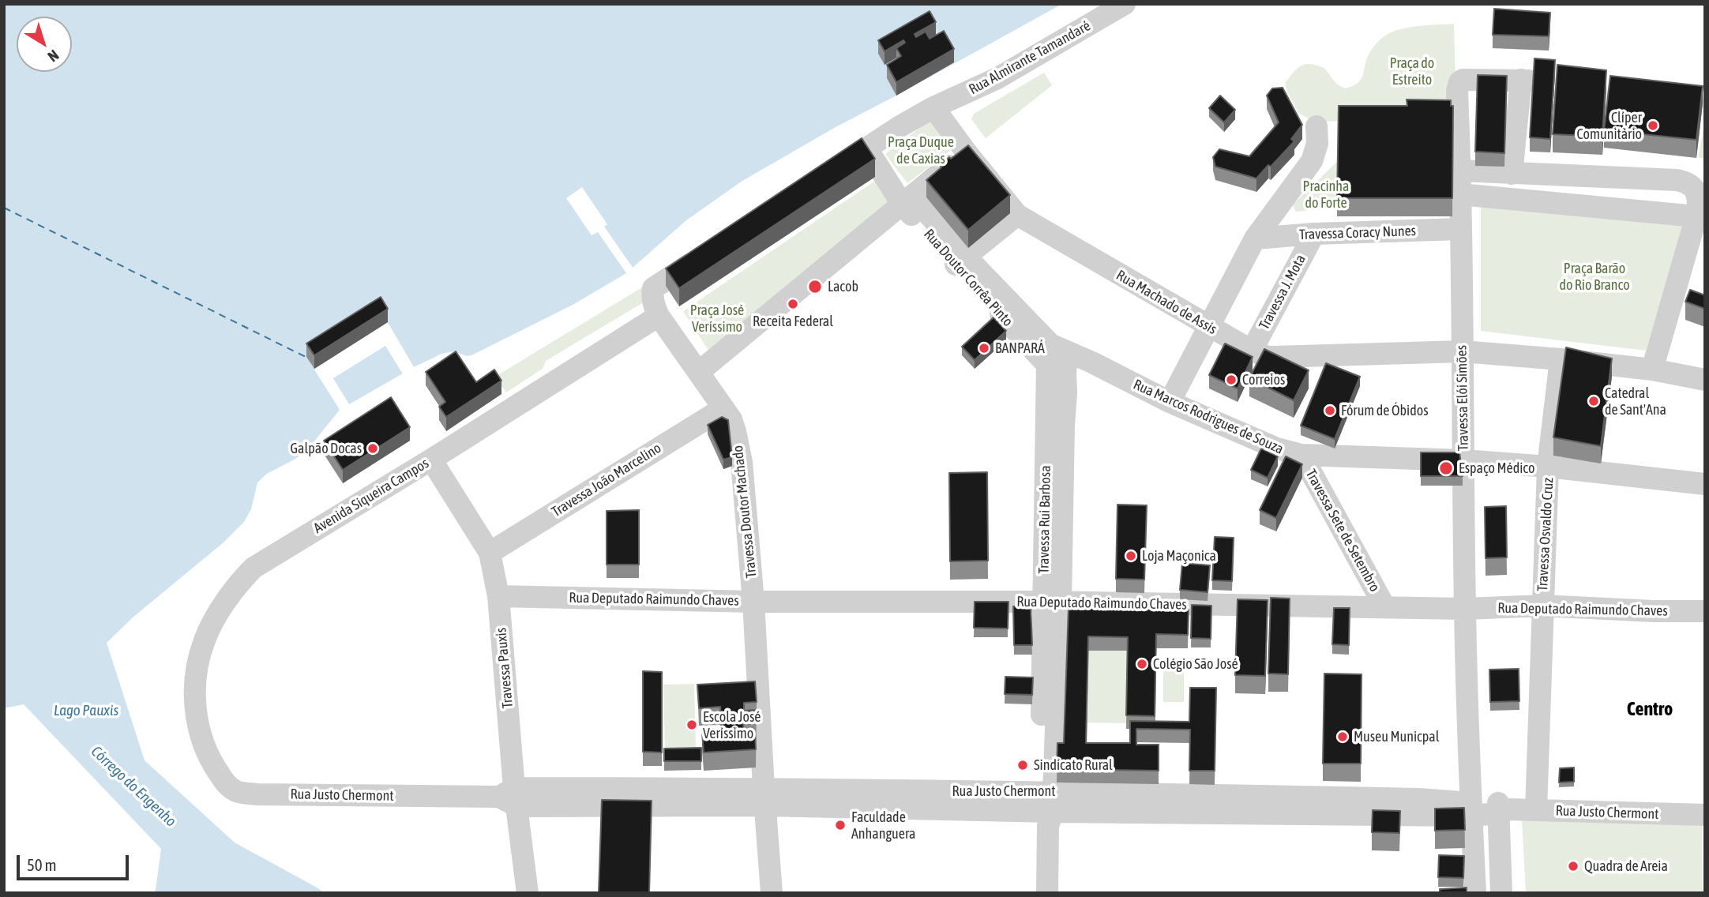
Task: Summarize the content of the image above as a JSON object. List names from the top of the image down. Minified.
{"streets":{"street":["Rua Almirante Tamandaré","Travessa Coracy Nunes","Rua Doutor Corrêa Pinto","Travessa J. Mota","Rua Machado de Assis","Travessa Elói Simões","Rua Marcos Rodrigues de Souza","Travessa João Marcelino","Avenida Siqueira Campos","Travessa Doutor Machado","Travessa Rui Barbosa","Travessa Sete de Setembro","Travessa Osvaldo Cruz","Rua Deputado Raimundo Chaves","Travessa Pauxis","Rua Justo Chermont"]},"crossings":[["Rua Almirante Tamandaré","Rua Machado de Assis"],["Travessa Coracy Nunes","Travessa J. Mota"],["Travessa Coracy Nunes","Travessa Elói Simões"],["Rua Doutor Corrêa Pinto","Rua Marcos Rodrigues de Souza"],["Rua Doutor Corrêa Pinto","Travessa Rui Barbosa"],["Travessa J. Mota","Rua Machado de Assis"],["Rua Machado de Assis","Travessa Elói Simões"],["Rua Machado de Assis","Travessa Osvaldo Cruz"],["Travessa Elói Simões","Rua Marcos Rodrigues de Souza"],["Travessa Elói Simões","Rua Deputado Raimundo Chaves"],["Travessa Elói Simões","Rua Justo Chermont"],["Rua Marcos Rodrigues de Souza","Travessa Rui Barbosa"],["Rua Marcos Rodrigues de Souza","Travessa Sete de Setembro"],["Rua Marcos Rodrigues de Souza","Travessa Osvaldo Cruz"],["Travessa João Marcelino","Travessa Doutor Machado"],["Travessa João Marcelino","Travessa Pauxis"],["Avenida Siqueira Campos","Travessa Doutor Machado"],["Avenida Siqueira Campos","Travessa Pauxis"],["Avenida Siqueira Campos","Rua Justo Chermont"],["Travessa Doutor Machado","Rua Deputado Raimundo Chaves"],["Travessa Doutor Machado","Rua Justo Chermont"],["Travessa Rui Barbosa","Rua Deputado Raimundo Chaves"],["Travessa Rui Barbosa","Rua Justo Chermont"],["Travessa Sete de Setembro","Rua Deputado Raimundo Chaves"],["Travessa Osvaldo Cruz","Rua Deputado Raimundo Chaves"],["Travessa Osvaldo Cruz","Rua Justo Chermont"],["Rua Deputado Raimundo Chaves","Travessa Pauxis"],["Travessa Pauxis","Rua Justo Chermont"]],"districts":["Centro"],"water":["Lago Pauxis","Córrego do Engenho"],"parks":["Praça do Estreito","Praça Duque de Caxias","Pracinha do Forte","Praça Barão do Rio Branco","Praça José Veríssimo"],"places":["Clíper Comunitário","Lacob","Receita Federal","BANPARÁ","Correios","Catedral de Sant'Ana","Fórum de Óbidos","Galpão Docas","Espaço Médico","Loja Maçonica","Colégio São José","Escola José Veríssimo","Museu Municpal","Sindicato Rural","Faculdade Anhanguera","Quadra de Areia"],"scale_bar":"50 m","north":"bottom right"}
